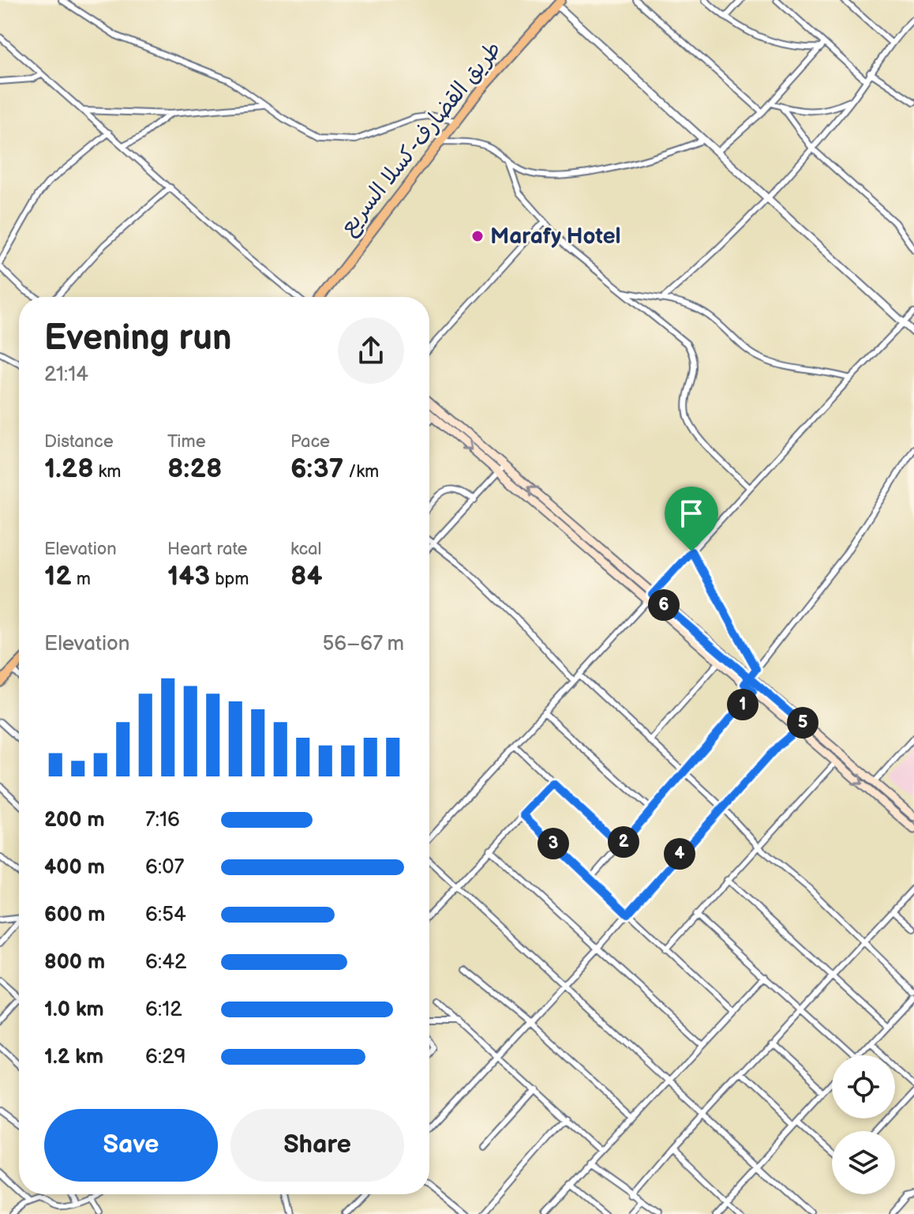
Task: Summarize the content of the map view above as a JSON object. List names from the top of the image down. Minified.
{"streets":{"highway":["طريق القضارف-كسلا السريع"]},"places":["Marafy Hotel"],"page":{"heading":["Evening run","21:14"],"stats":[["Distance","1.28 km"],["Time","8:28"],["Pace","6:37 /km"],["Elevation","12 m"],["Heart rate","143 bpm"],["kcal","84"]],"pins":["6","1","5","2","3","4"],"chart":["Elevation","56–67 m"],"list":[{"name":"200 m","note":"7:16"},{"name":"400 m","note":"6:07"},{"name":"600 m","note":"6:54"},{"name":"800 m","note":"6:42"},{"name":"1.0 km","note":"6:12"},{"name":"1.2 km","note":"6:29"}],"buttons":["Save","Share"]}}
